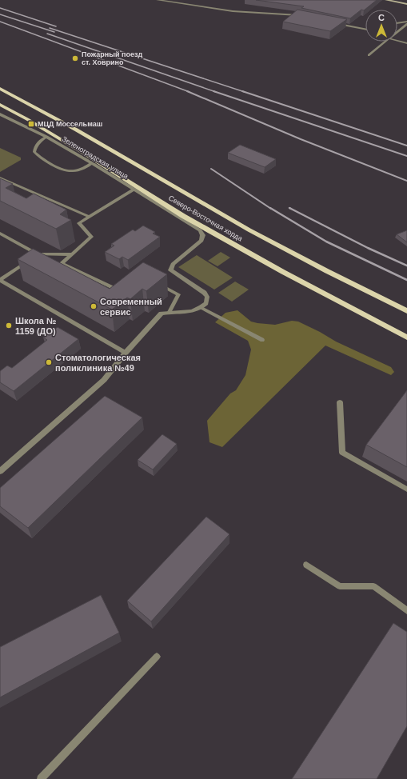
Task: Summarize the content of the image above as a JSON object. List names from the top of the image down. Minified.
{"streets":{"main road":["Северо-Восточная хорда"],"street":["Зеленоградская улица"]},"places":{"other":["Пожарный поезд ст. Ховрино","Современный сервис","Школа № 1159 (ДО)","Стоматологическая поликлиника №49"],"transit":["МЦД Моссельмаш"]},"north":"top"}
